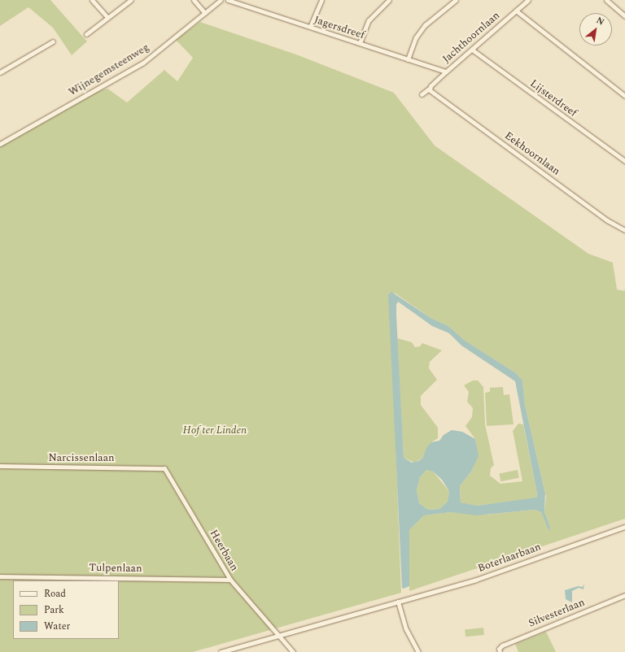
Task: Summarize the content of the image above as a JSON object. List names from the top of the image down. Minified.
{"streets":{"street":["Jagersdreef","Jachthoornlaan","Wijnegemsteenweg","Lijsterdreef","Eekhoornlaan","Narcissenlaan","Heerbaan","Boterlaarbaan","Tulpenlaan","Silvesterlaan"]},"crossings":[["Jagersdreef","Jachthoornlaan"],["Jachthoornlaan","Lijsterdreef"],["Jachthoornlaan","Eekhoornlaan"],["Narcissenlaan","Heerbaan"],["Heerbaan","Boterlaarbaan"],["Heerbaan","Tulpenlaan"]],"parks":["Hof ter Linden"],"legend":["Road","Park","Water"],"north":"top right"}
